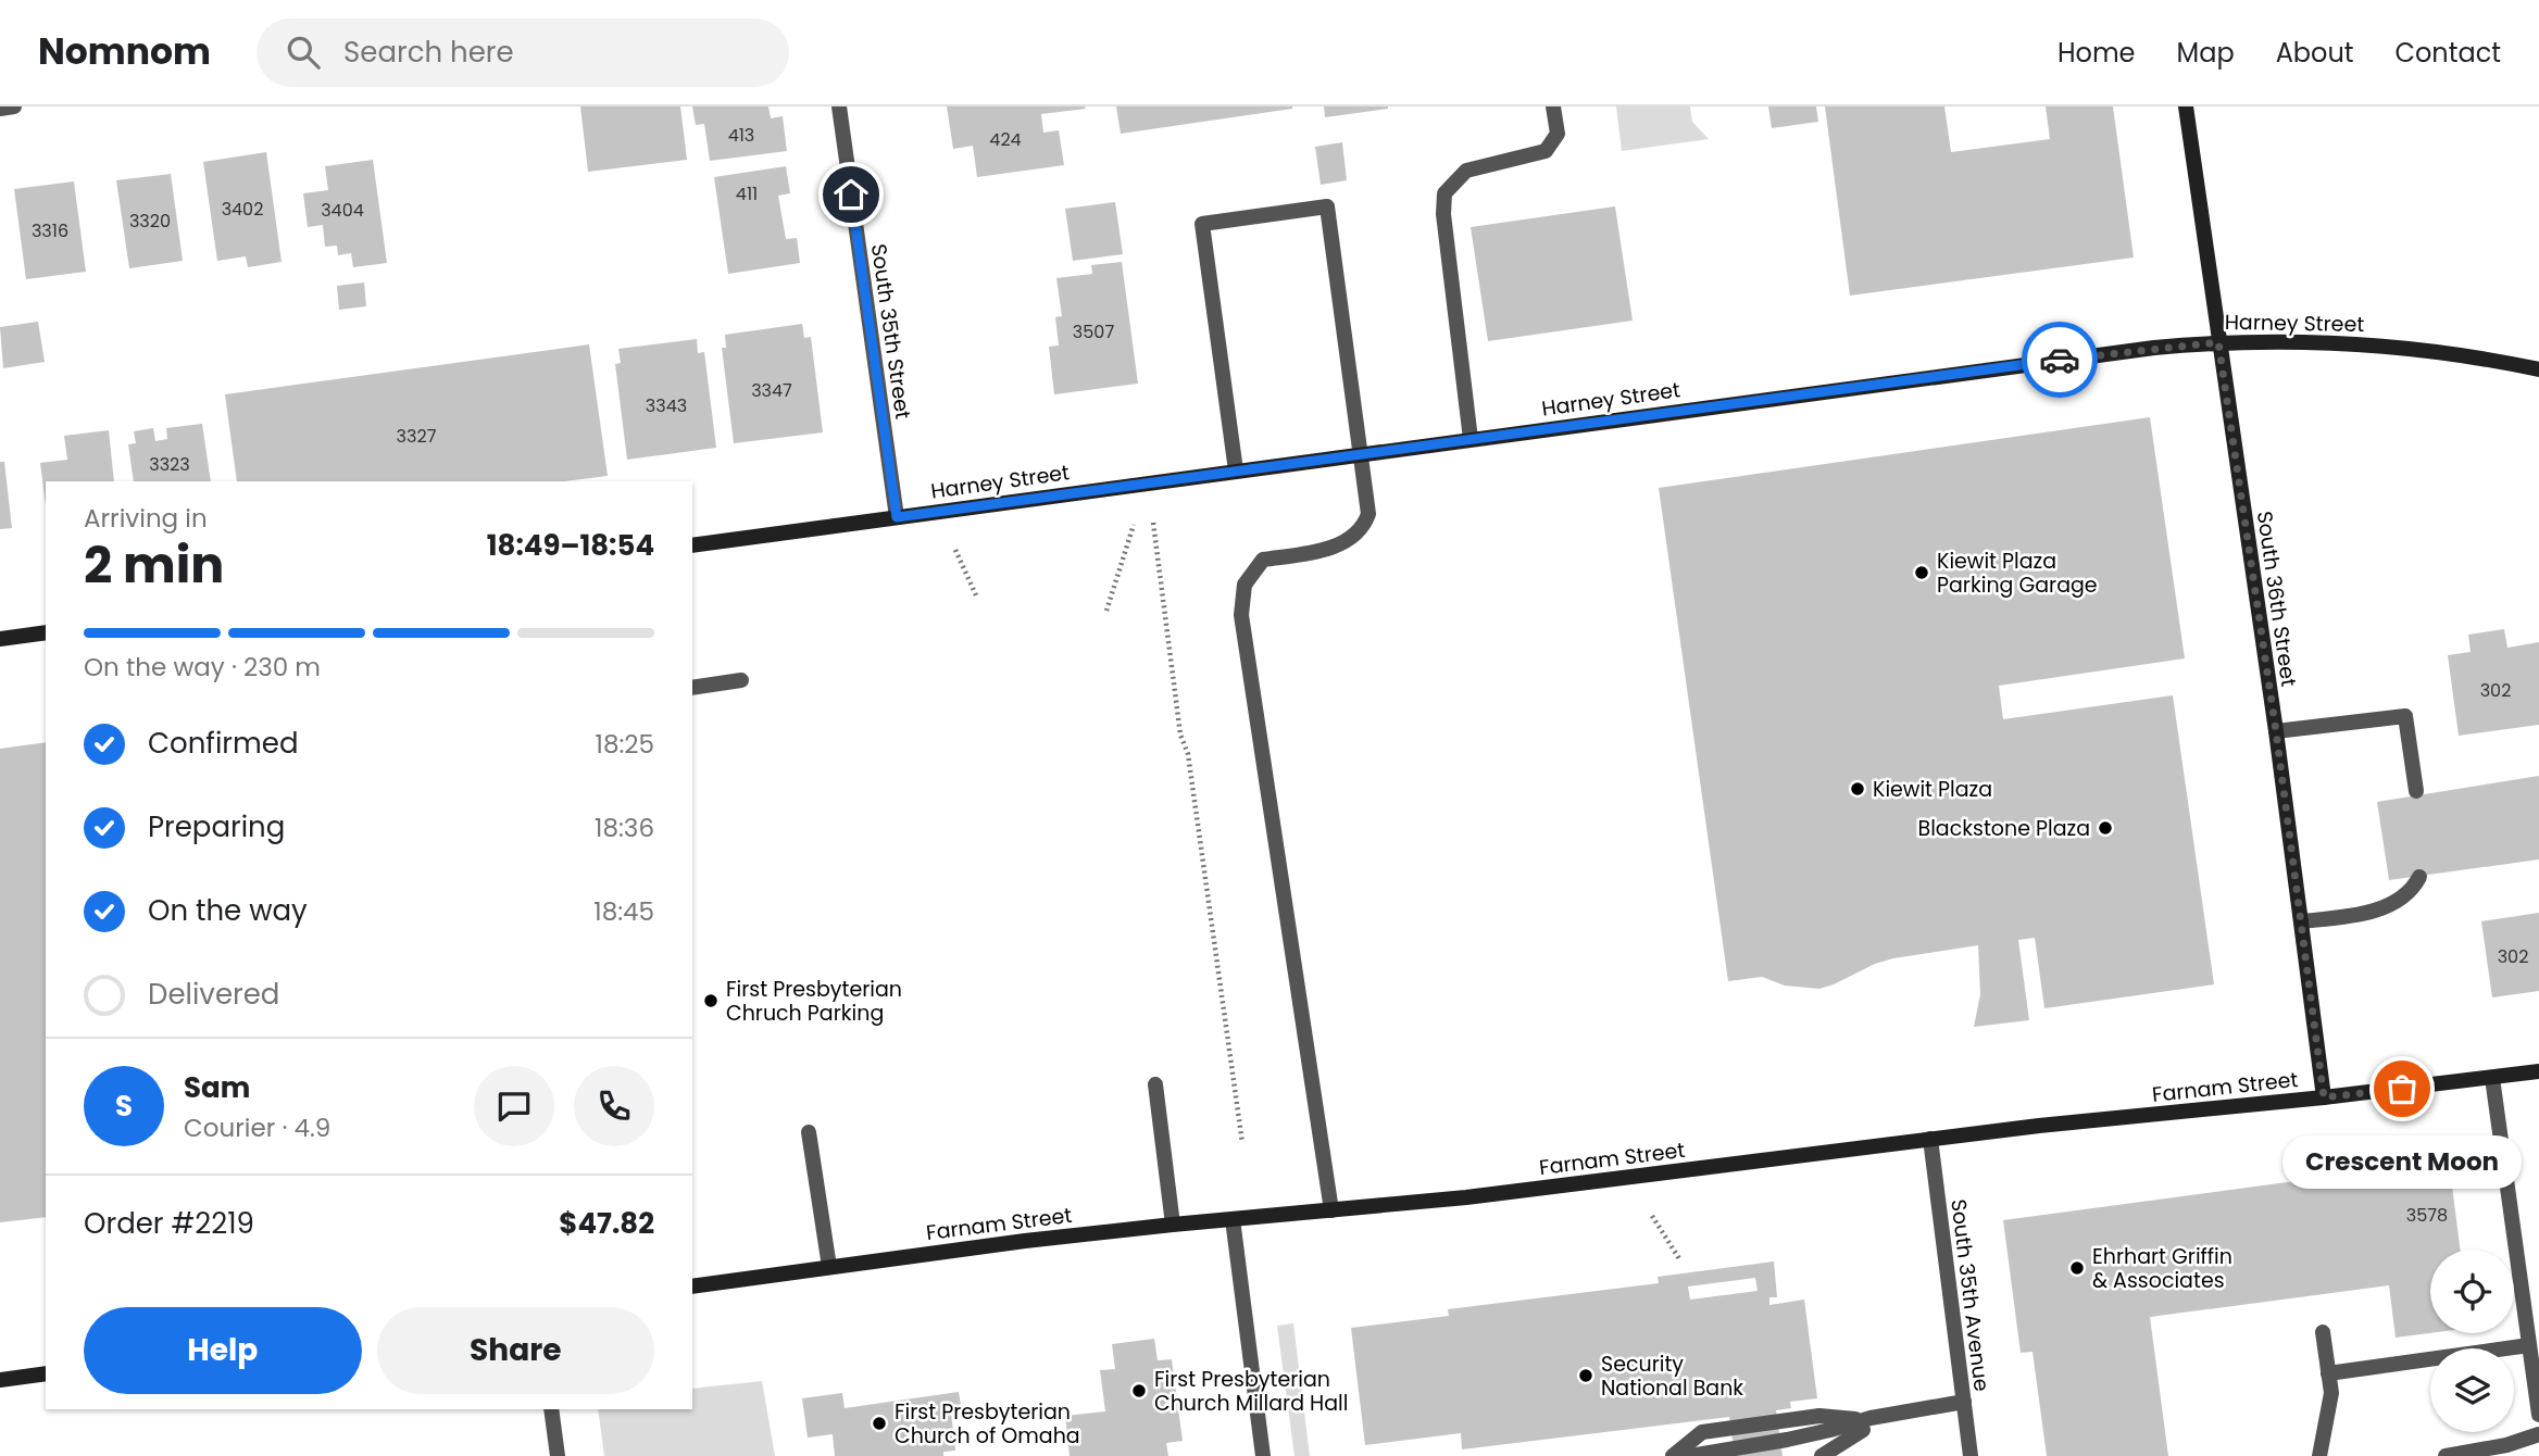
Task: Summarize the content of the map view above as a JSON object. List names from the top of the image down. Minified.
{"streets":{"main road":["Harney Street","South 36th Street","Farnam Street"],"street":["South 35th Street","South 35th Avenue"]},"crossings":[["Harney Street","South 35th Street"],["Harney Street","South 36th Street"],["South 36th Street","Farnam Street"],["Farnam Street","South 35th Avenue"]],"places":["Kiewit Plaza Parking Garage","Kiewit Plaza","Blackstone Plaza","First Presbyterian Chruch Parking","Crescent Moon","Ehrhart Griffin & Associates","Security National Bank","First Presbyterian Church Millard Hall","First Presbyterian Church of Omaha"],"house_numbers":["413","424","411","3402","3404","3320","3316","3507","3347","3343","3327","3323","302","302","3578"],"page":{"header":"Nomnom","search":"Search here","nav":["Home","Map","About","Contact"],"heading":["2 min","Arriving in","18:49–18:54"],"panel":["Sam","Courier · 4.9","Order #2219","$47.82"],"bar":"On the way · 230 m","list":[["Confirmed","18:25"],["Preparing","18:36"],["On the way","18:45"],"Delivered"],"round":"S","bubble":"Crescent Moon","buttons":["Help","Share"]}}
